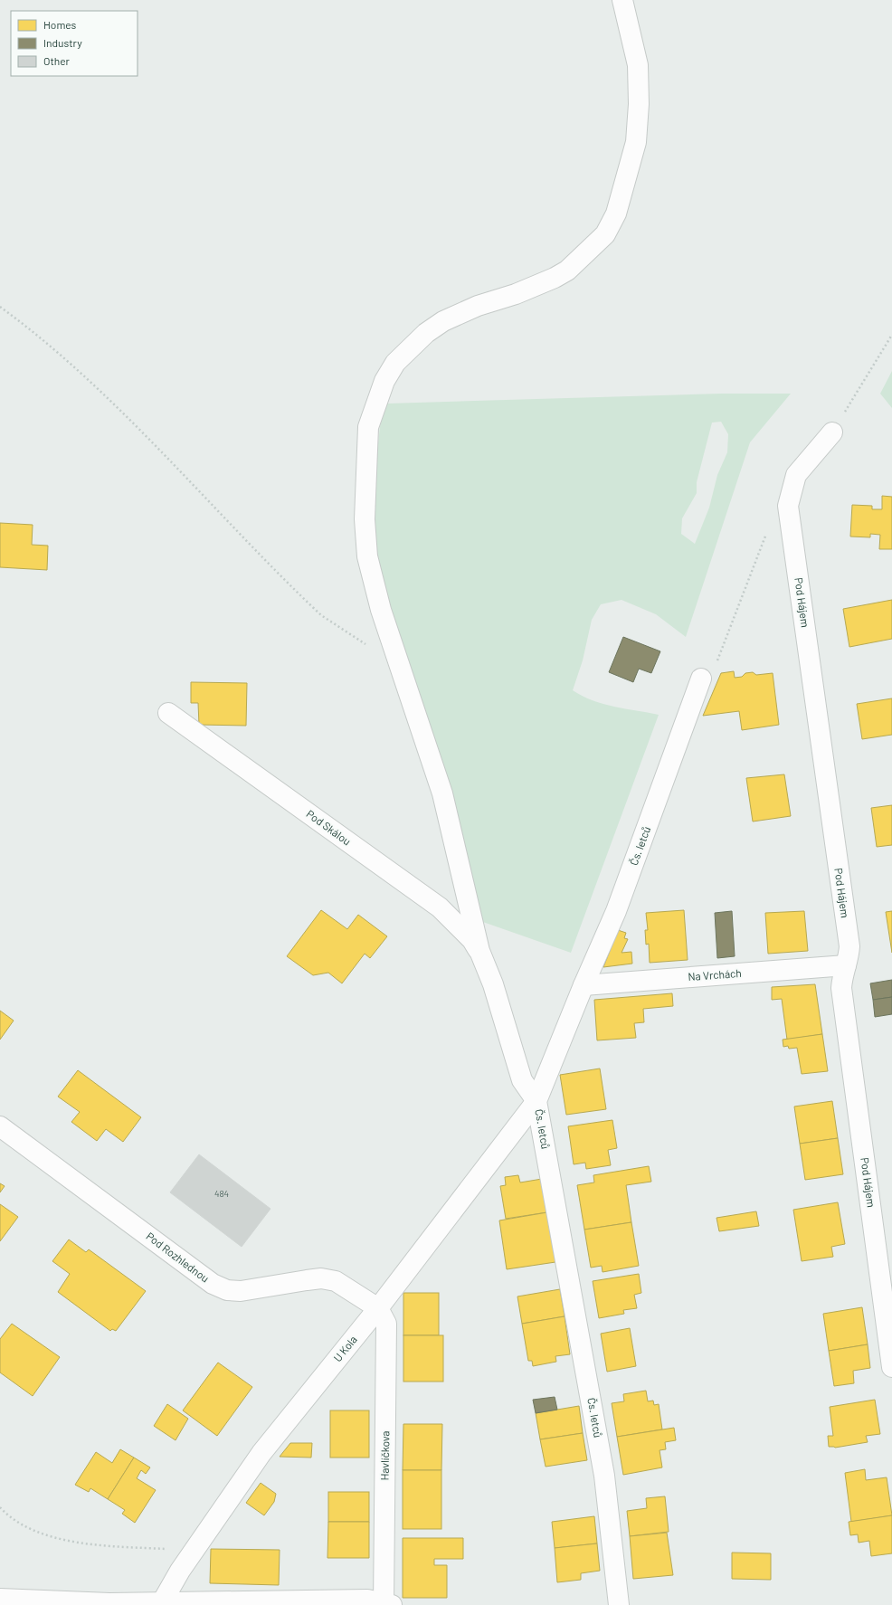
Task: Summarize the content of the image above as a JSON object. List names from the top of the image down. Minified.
{"streets":{"street":["Pod Hájem","Pod Skálou","Čs. letců","Na Vrchách","Pod Rozhlednou","U Kola","Havlíčkova"]},"crossings":[["Pod Hájem","Na Vrchách"],["Čs. letců","Na Vrchách"],["Čs. letců","U Kola"],["Pod Rozhlednou","U Kola"],["Pod Rozhlednou","Havlíčkova"],["U Kola","Havlíčkova"]],"house_numbers":["484"],"legend":["Homes","Industry","Other"]}
